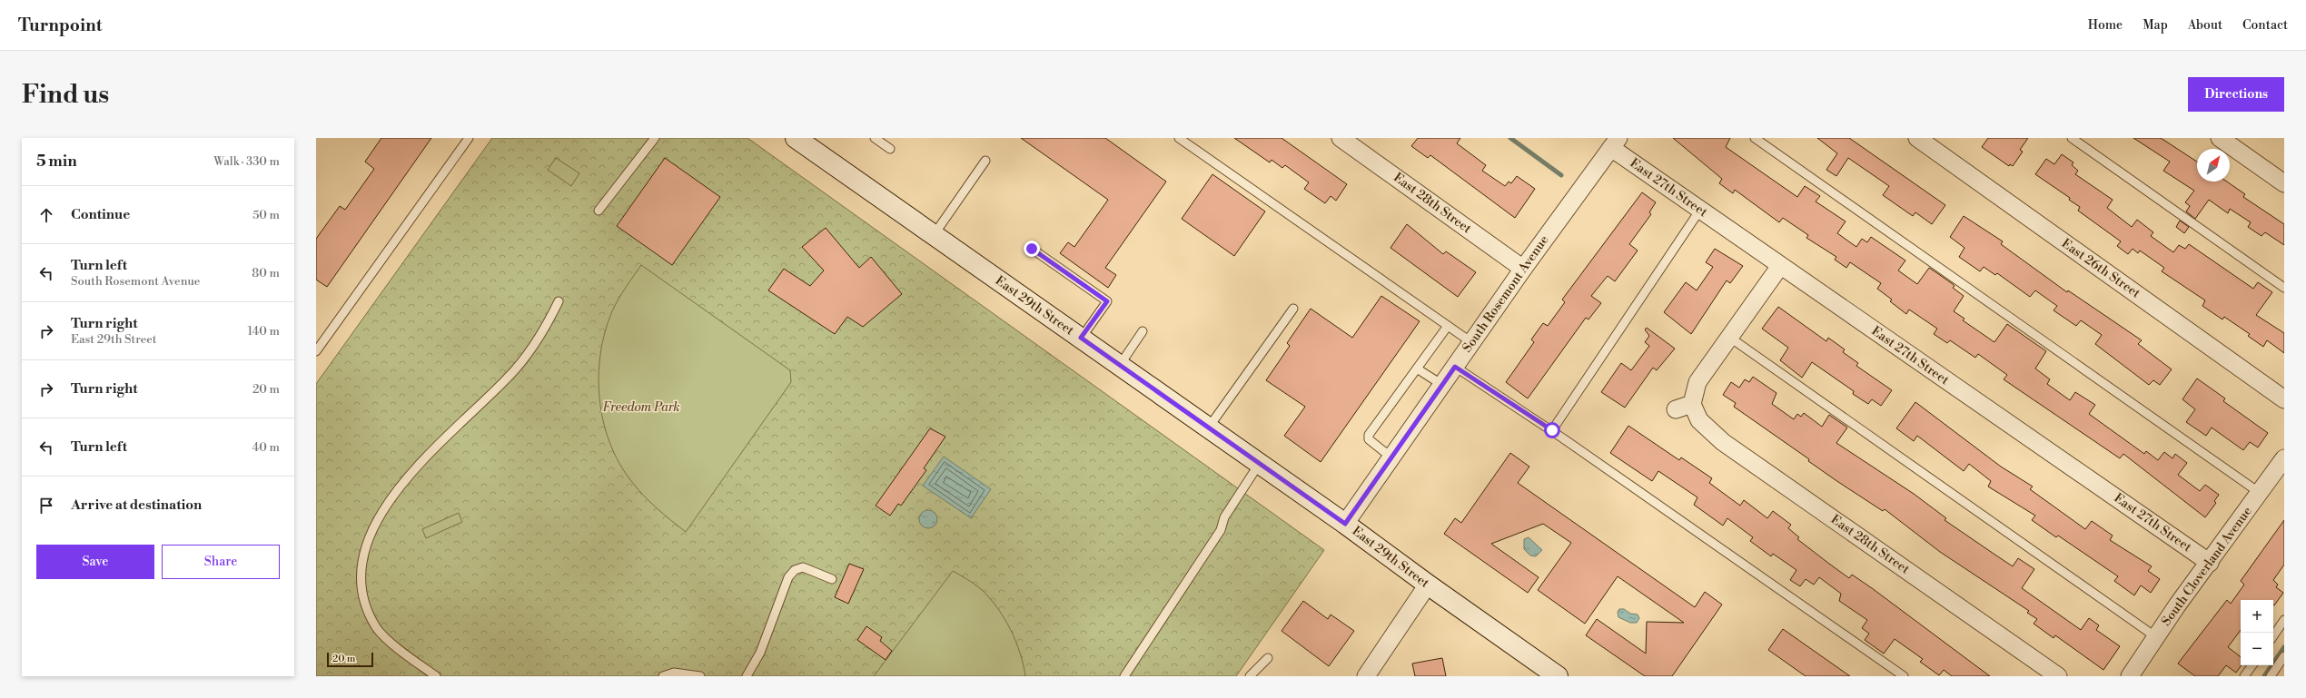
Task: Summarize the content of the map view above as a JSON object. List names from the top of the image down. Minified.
{"streets":{"street":["East 27th Street","East 28th Street","East 26th Street","South Rosemont Avenue","East 29th Street","South Cloverland Avenue"]},"crossings":[["East 27th Street","South Rosemont Avenue"],["East 27th Street","South Cloverland Avenue"],["East 28th Street","South Rosemont Avenue"],["South Rosemont Avenue","East 29th Street"]],"parks":["Freedom Park"],"scale_bar":"20 m","north":"top right","page":{"header":"Turnpoint","nav":["Home","Map","About","Contact"],"buttons":["Directions",["Save","Share"]],"title":"Find us","heading":["5 min","Walk · 330 m"],"list":[["Continue","50 m"],["Turn left","South Rosemont Avenue","80 m"],["Turn right","East 29th Street","140 m"],["Turn right","20 m"],["Turn left","40 m"],"Arrive at destination"],"map_buttons":["+","−"],"scale":"20 m"}}
